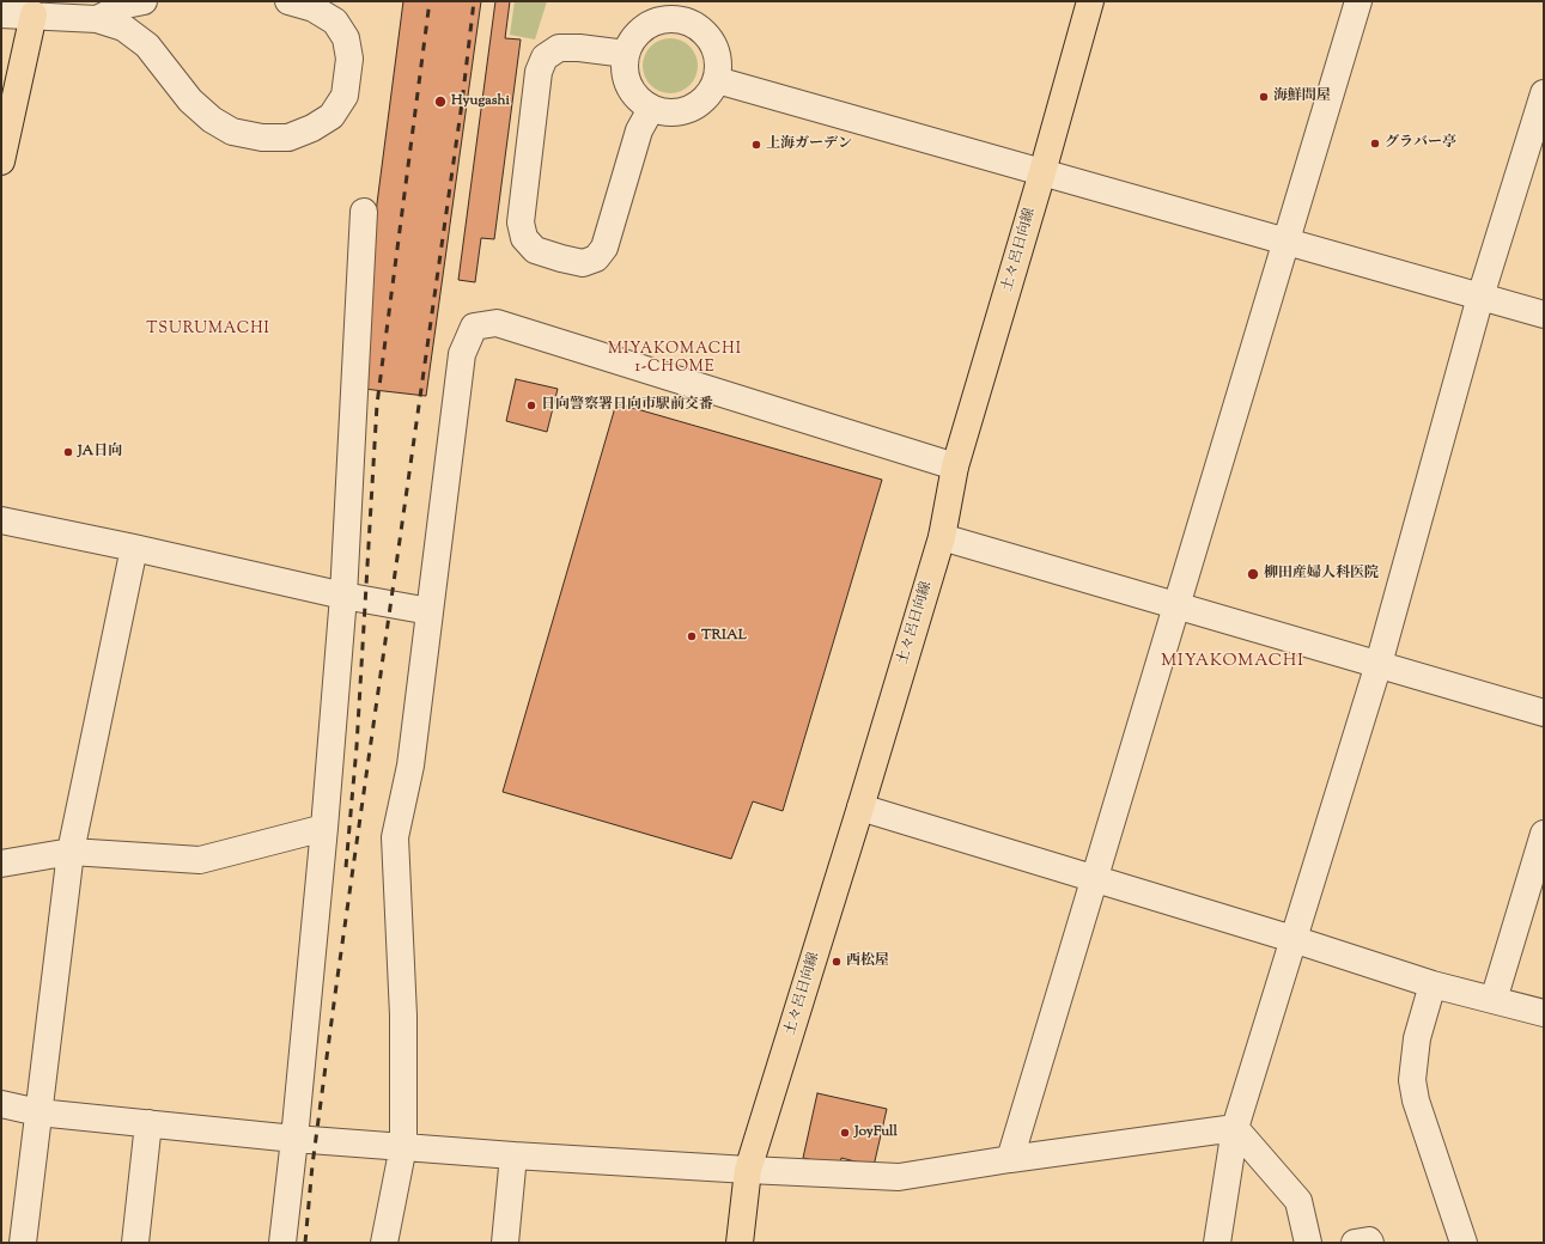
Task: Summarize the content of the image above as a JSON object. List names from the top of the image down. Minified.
{"streets":{"main road":["土々呂日向線"]},"districts":["TSURUMACHI","MIYAKOMACHI 1-CHOME","MIYAKOMACHI"],"places":["海鮮問屋","Hyugashi","グラバー亭","上海ガーデン","日向警察署日向市駅前交番","JA日向","柳田産婦人科医院","TRIAL","西松屋","JoyFull"]}
